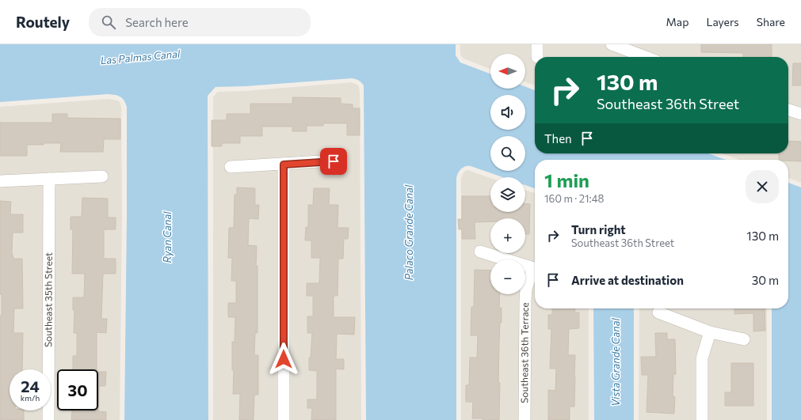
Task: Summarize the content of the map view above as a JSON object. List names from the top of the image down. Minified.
{"streets":{"street":["Southeast 35th Street","Southeast 36th Terrace"]},"water":["Las Palmas Canal","Palaco Grande Canal","Ryan Canal","Vista Grande Canal"],"north":"left","page":{"header":"Routely","search":"Search here","nav":["Map","Layers","Share"],"map_buttons":["+","−"],"turn":["130 m","Southeast 36th Street"],"then":"Then","heading":["1 min","160 m · 21:48"],"list":[{"name":"Turn right","note":"Southeast 36th Street","value":"130 m"},{"name":"Arrive at destination","value":"30 m"}],"speed":"24 km/h","limit":"30"}}
